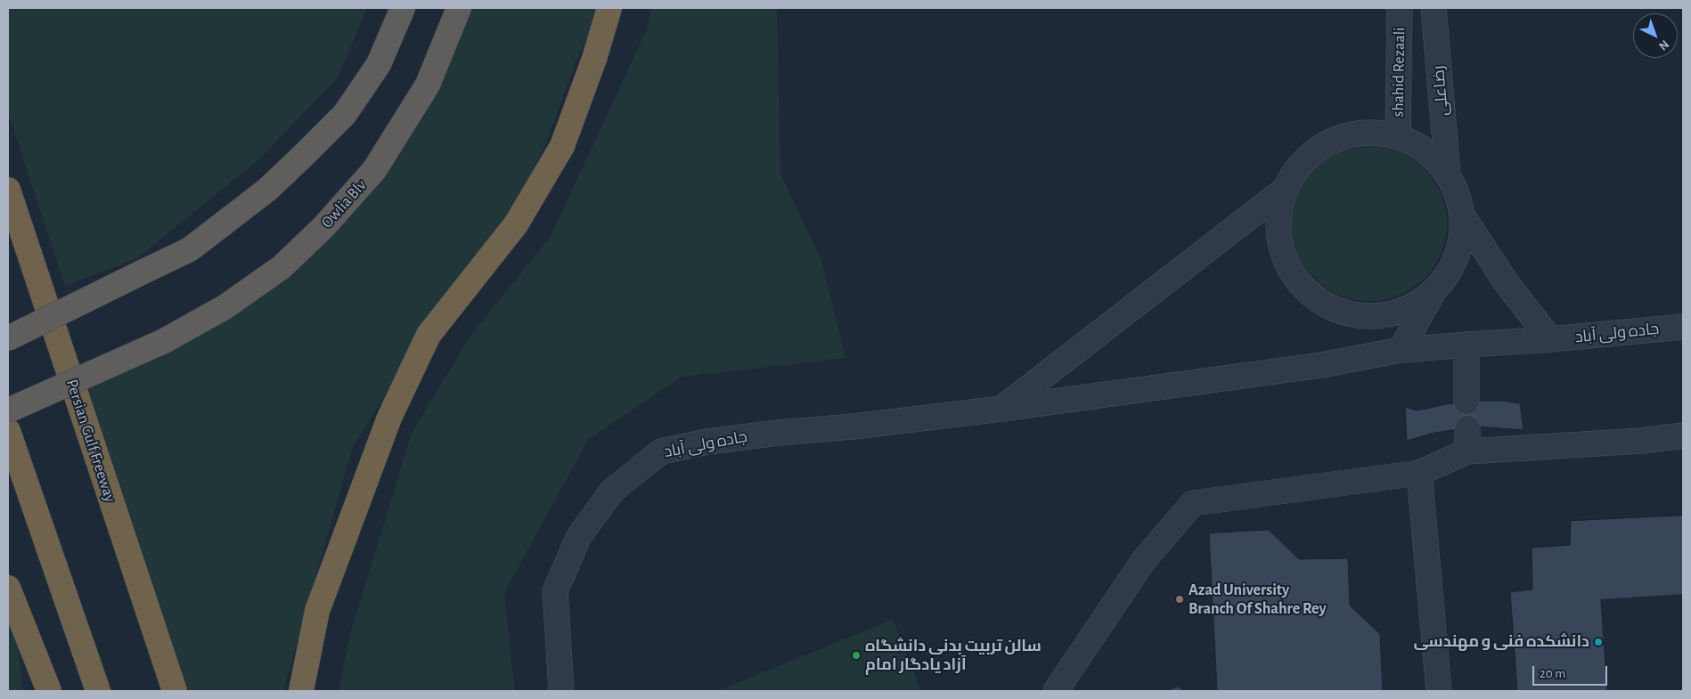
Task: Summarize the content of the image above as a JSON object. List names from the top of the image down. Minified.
{"streets":{"highway":["Owlia Blv","Persian Gulf Freeway"],"street":["shahid Rezaali","رضاعلی","جاده ولی آباد"]},"places":["Azad University Branch Of Shahre Rey","دانشکده فنی و مهندسی","سالن تربیت بدنی دانشگاه آزاد یادگار امام"],"scale_bar":"20 m","north":"bottom right"}
